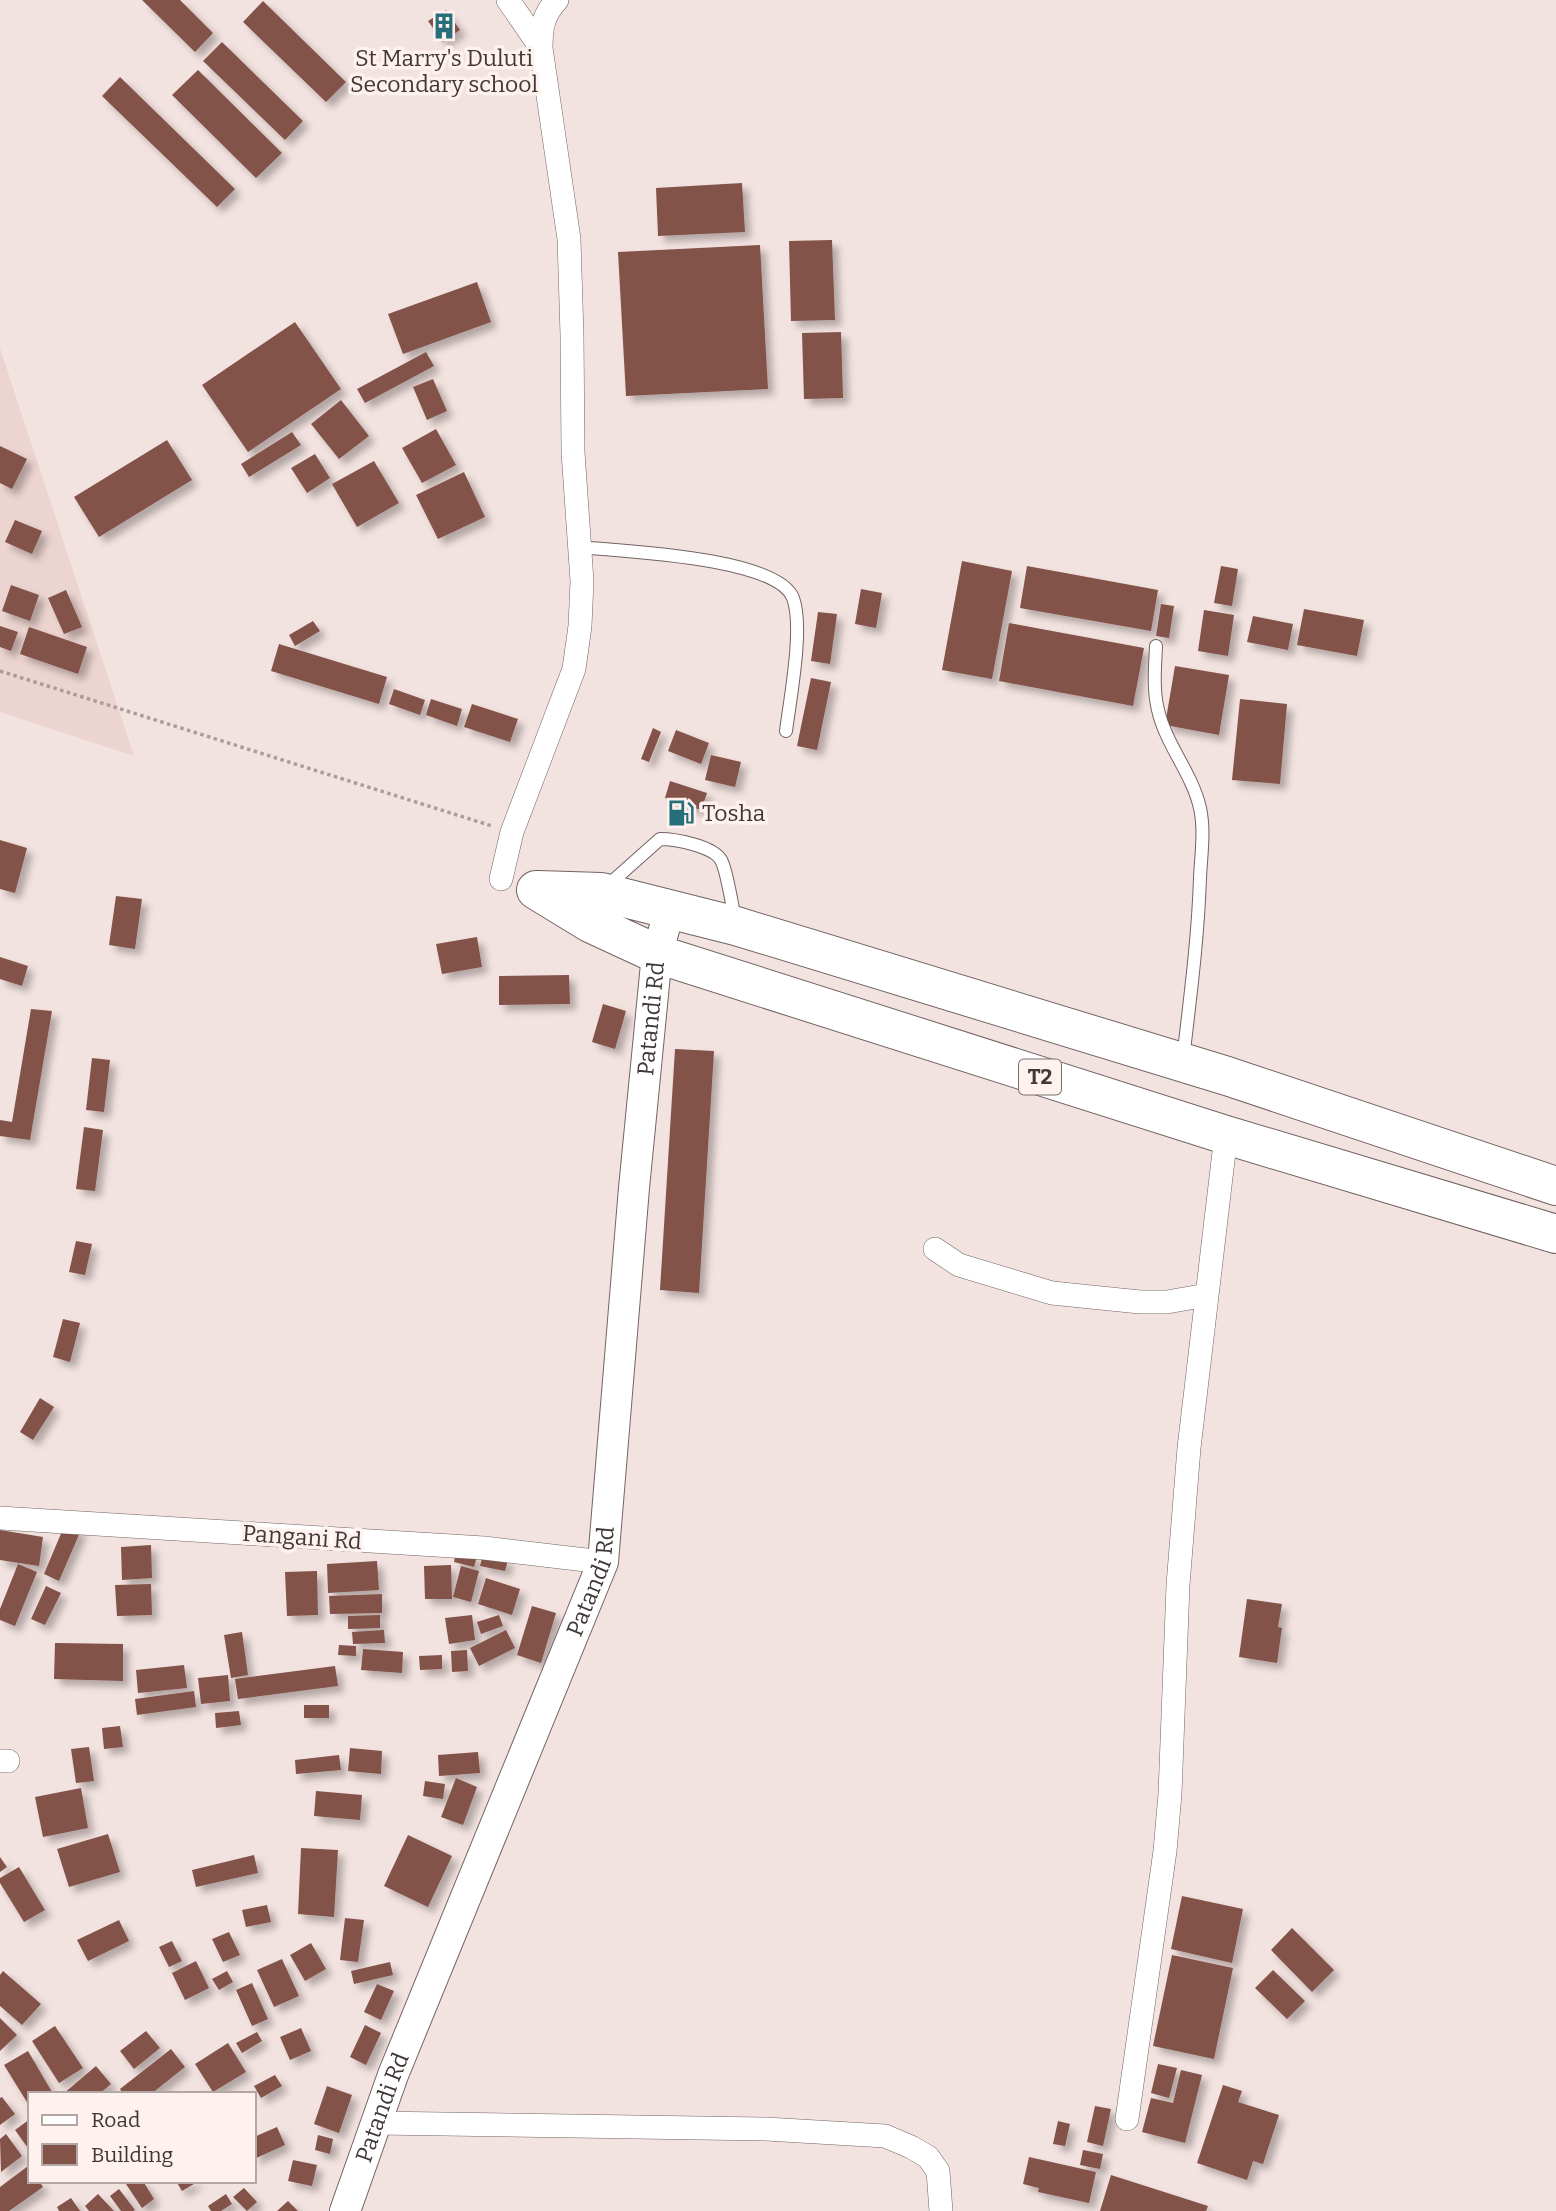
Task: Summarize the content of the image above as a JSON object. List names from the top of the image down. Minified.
{"streets":{"highway":["T2"],"street":["Patandi Rd","Pangani Rd"]},"crossings":[["Patandi Rd","T2"],["Patandi Rd","Pangani Rd"]],"places":{"building":["St Marry's Duluti Secondary school"],"fuel station":["Tosha"]},"legend":["Road","Building"]}
